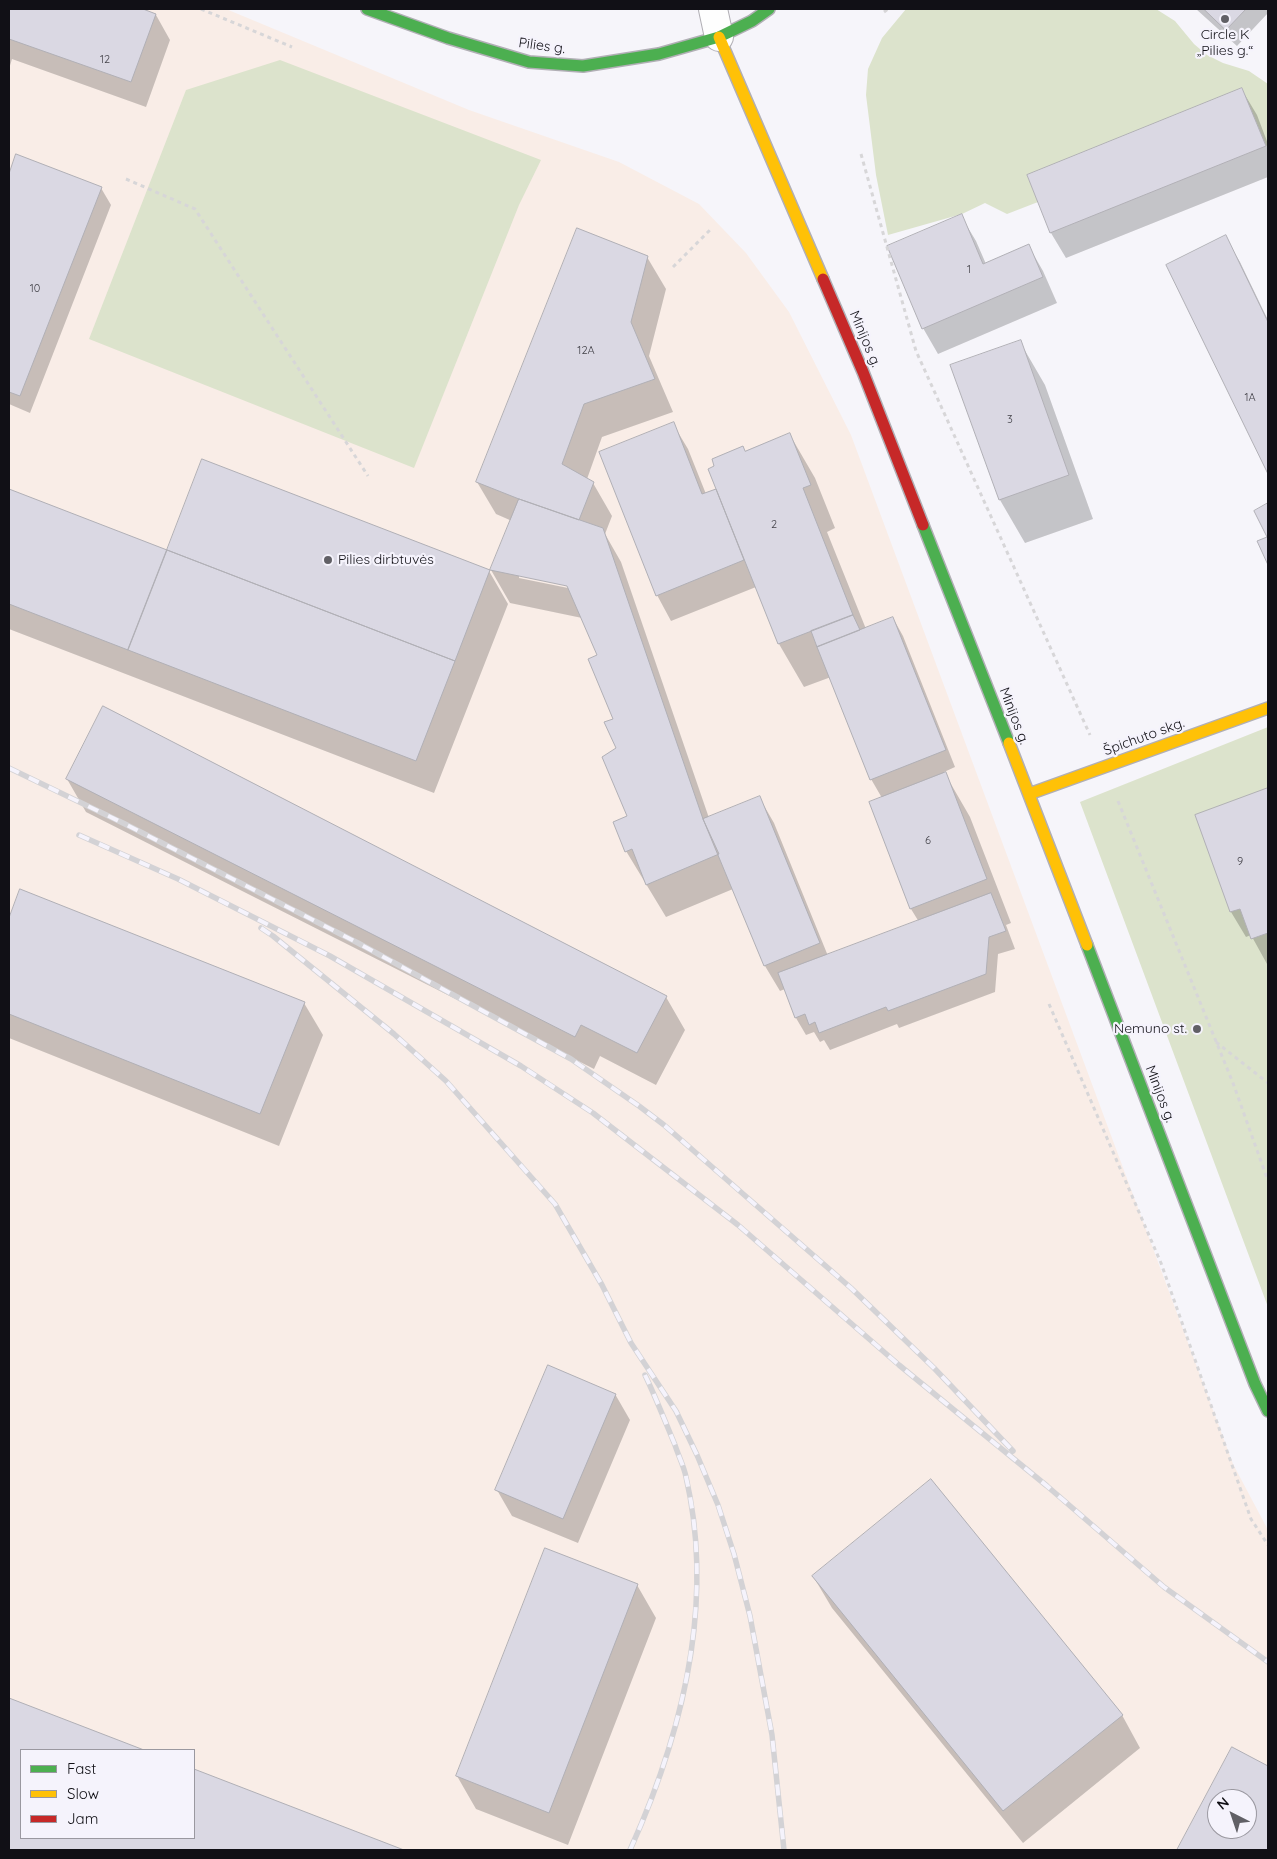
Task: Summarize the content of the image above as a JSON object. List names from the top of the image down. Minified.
{"streets":{"main road":["Pilies g.","Minijos g.","Špichuto skg."]},"crossings":[["Pilies g.","Minijos g."],["Minijos g.","Špichuto skg."]],"places":["Circle K „Pilies g.“","Pilies dirbtuvės","Nemuno st."],"house_numbers":["12","1","10","12A","1A","3","2","6","9"],"legend":["Fast","Slow","Jam"],"north":"top left"}
